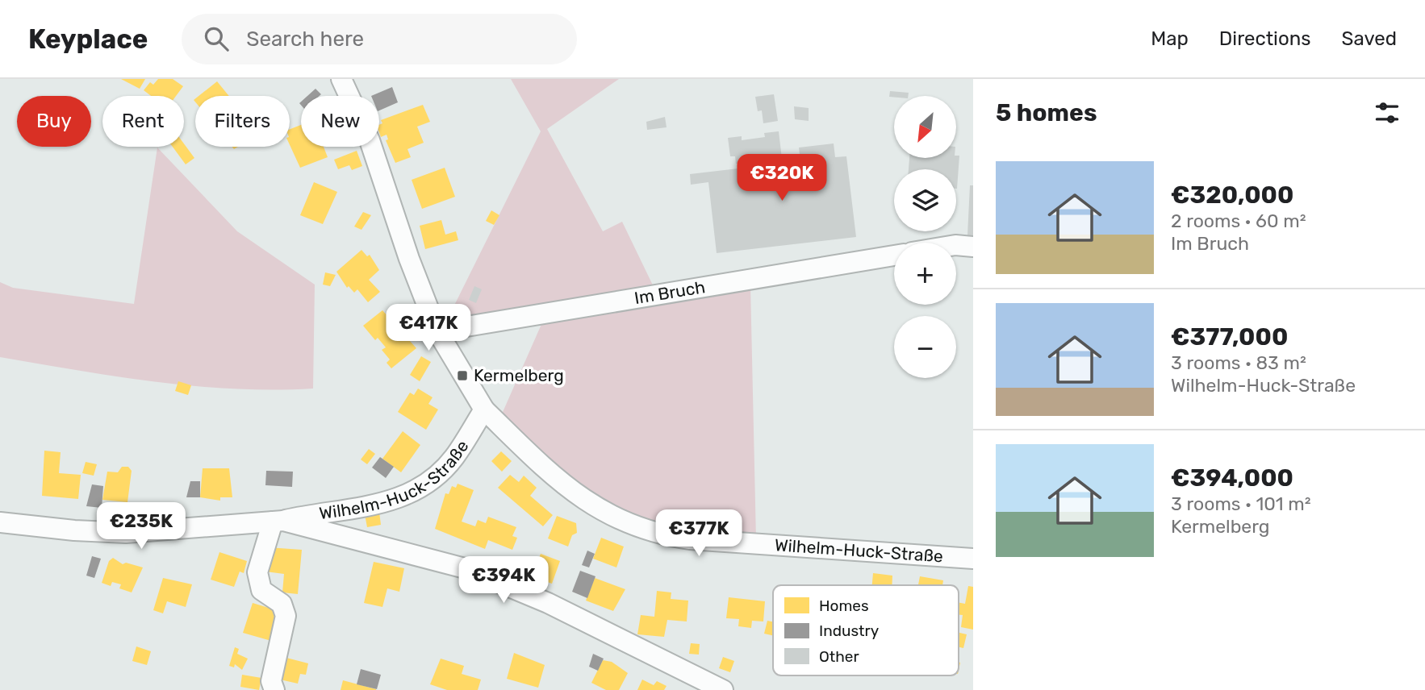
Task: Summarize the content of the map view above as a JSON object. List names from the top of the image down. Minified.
{"streets":{"street":["Im Bruch","Wilhelm-Huck-Straße"]},"crossings":[["Im Bruch","Wilhelm-Huck-Straße"]],"places":{"transit":["Kermelberg"]},"legend":["Homes","Industry","Other"],"north":"bottom left","page":{"header":"Keyplace","search":"Search here","nav":["Map","Directions","Saved"],"heading":"5 homes","map_buttons":["+","−"],"chip":["Buy","Rent","Filters","New"],"list":[{"name":"€320,000","note":"2 rooms · 60 m² · Im Bruch"},{"name":"€377,000","note":"3 rooms · 83 m² · Wilhelm-Huck-Straße"},{"name":"€394,000","note":"3 rooms · 101 m² · Kermelberg"}],"price":["€320K","€417K","€235K","€377K","€394K"]}}
